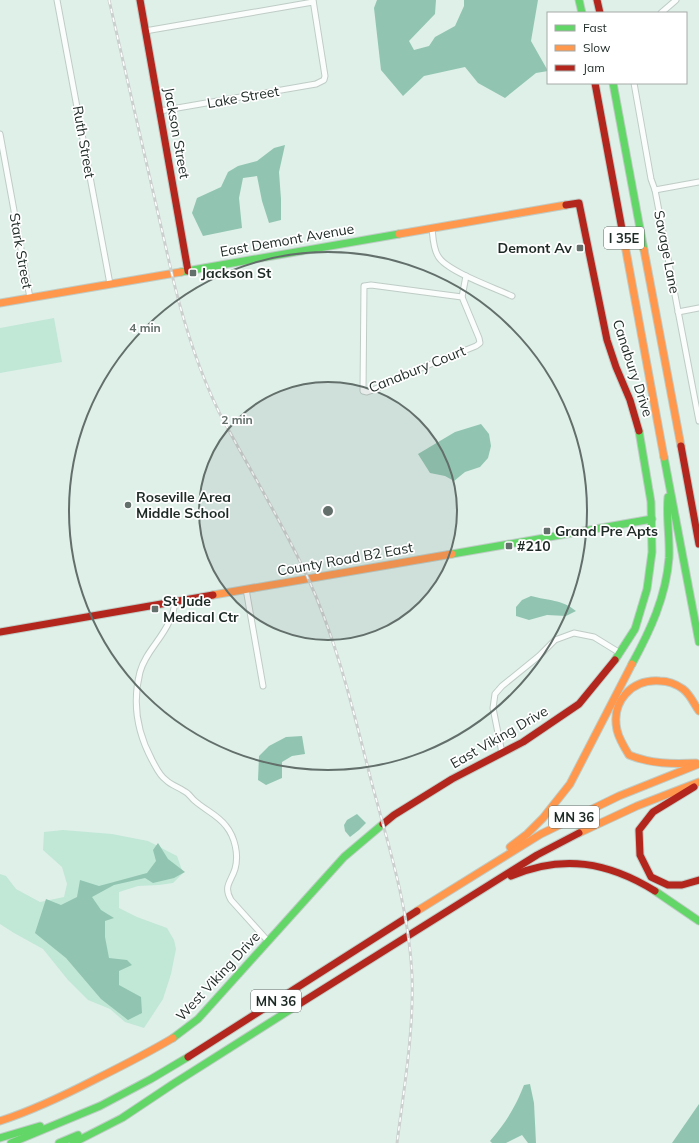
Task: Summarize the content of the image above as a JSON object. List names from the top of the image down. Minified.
{"streets":{"main road":["Jackson Street","I 35E","East Demont Avenue","Canabury Drive","County Road B2 East","East Viking Drive","MN 36","West Viking Drive"],"street":["Lake Street","Ruth Street","Stark Street","Savage Lane","Canabury Court"]},"crossings":[["Lake Street","Jackson Street"],["Jackson Street","East Demont Avenue"],["Ruth Street","East Demont Avenue"],["East Demont Avenue","Stark Street"],["East Demont Avenue","Canabury Drive"],["Canabury Drive","County Road B2 East"],["Canabury Drive","East Viking Drive"],["County Road B2 East","East Viking Drive"],["East Viking Drive","West Viking Drive"]],"places":{"transit":["Demont Av","Jackson St","Grand Pre Apts","#210","St Jude Medical Ctr"],"other":["Roseville Area Middle School"]},"legend":["Fast","Slow","Jam"],"rings":["4 min","2 min"]}
